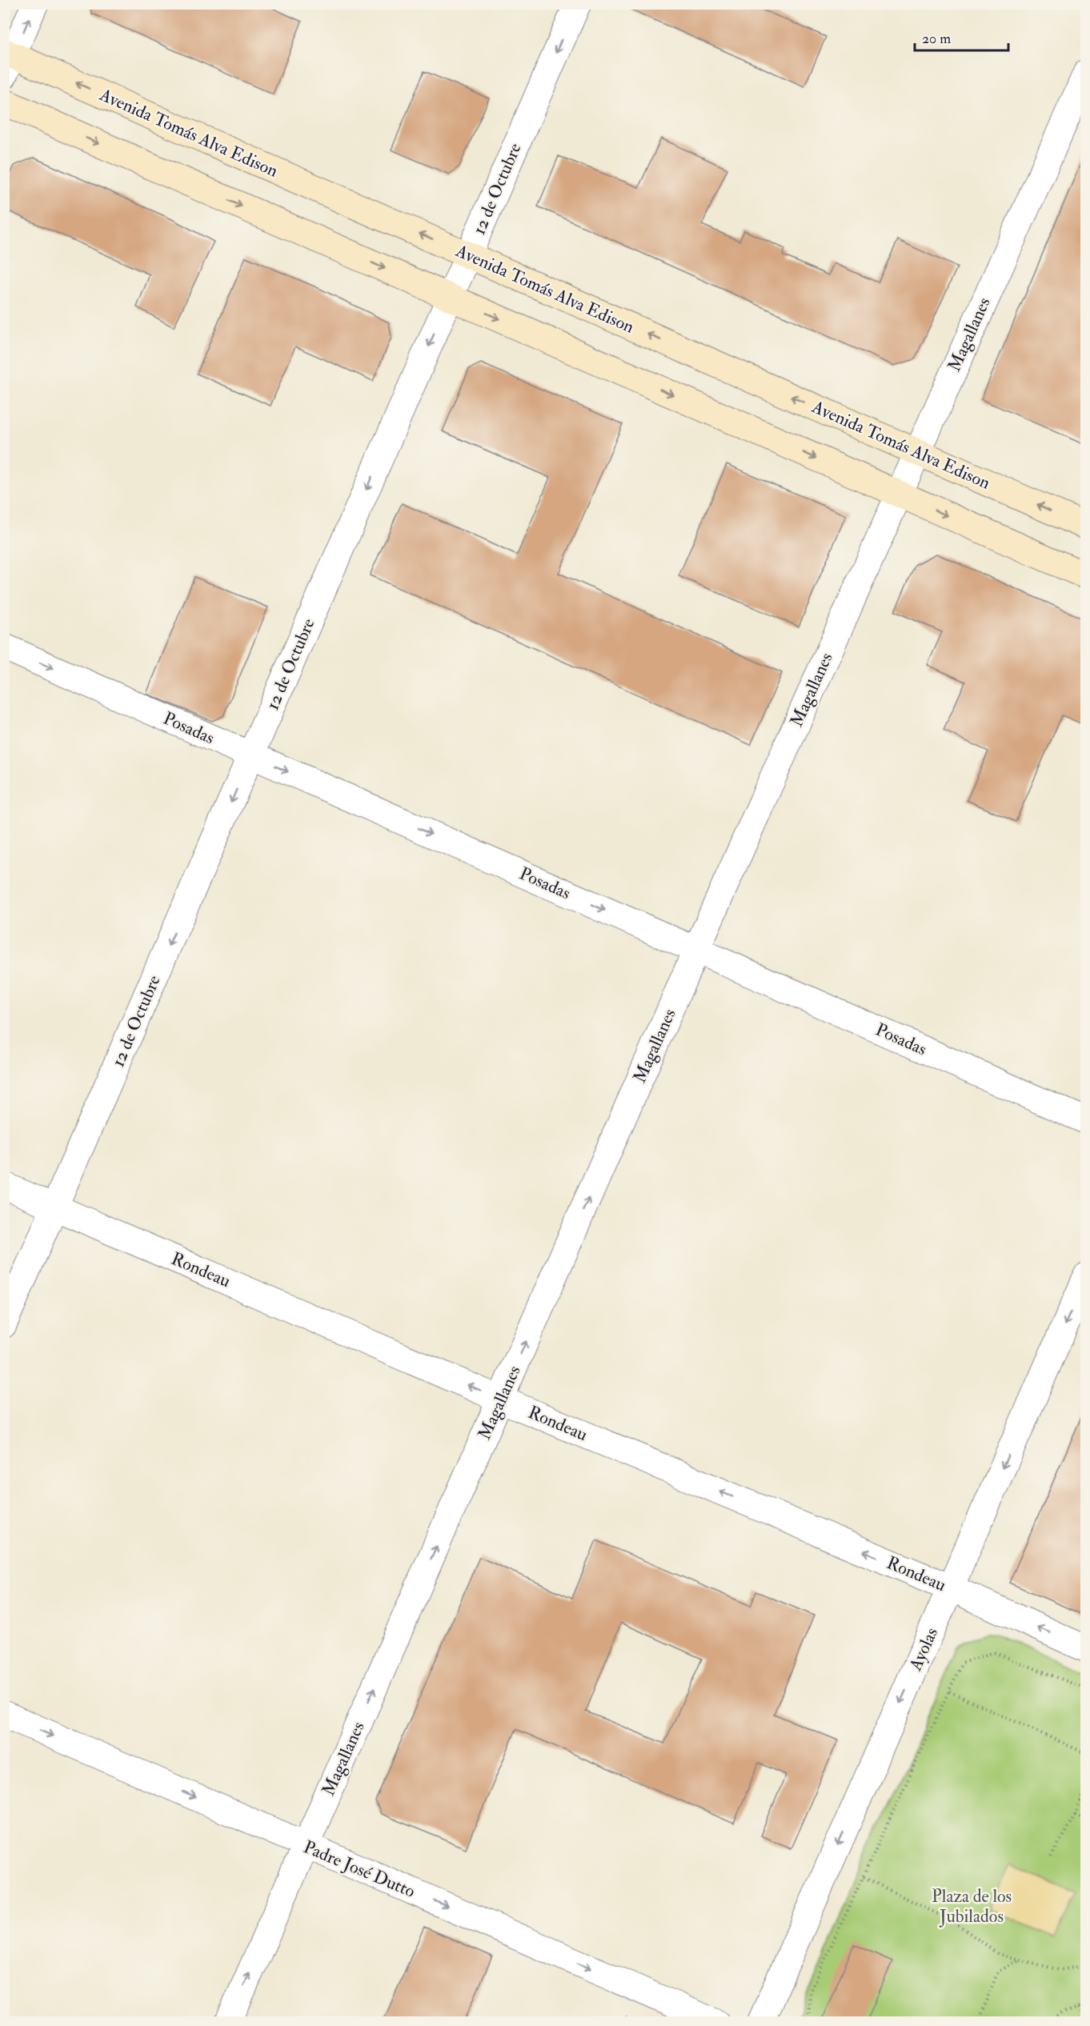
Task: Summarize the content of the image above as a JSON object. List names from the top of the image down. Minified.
{"streets":{"main road":["Avenida Tomás Alva Edison"],"street":["12 de Octubre","Magallanes","Posadas","Rondeau","Ayolas","Padre José Dutto"]},"crossings":[["Avenida Tomás Alva Edison","12 de Octubre"],["Avenida Tomás Alva Edison","Magallanes"],["12 de Octubre","Posadas"],["12 de Octubre","Rondeau"],["Magallanes","Posadas"],["Magallanes","Rondeau"],["Magallanes","Padre José Dutto"],["Rondeau","Ayolas"]],"one_way":["12 de Octubre","Magallanes","Posadas","Rondeau","Ayolas","Padre José Dutto"],"parks":["Plaza de los Jubilados"],"scale_bar":"20 m"}
